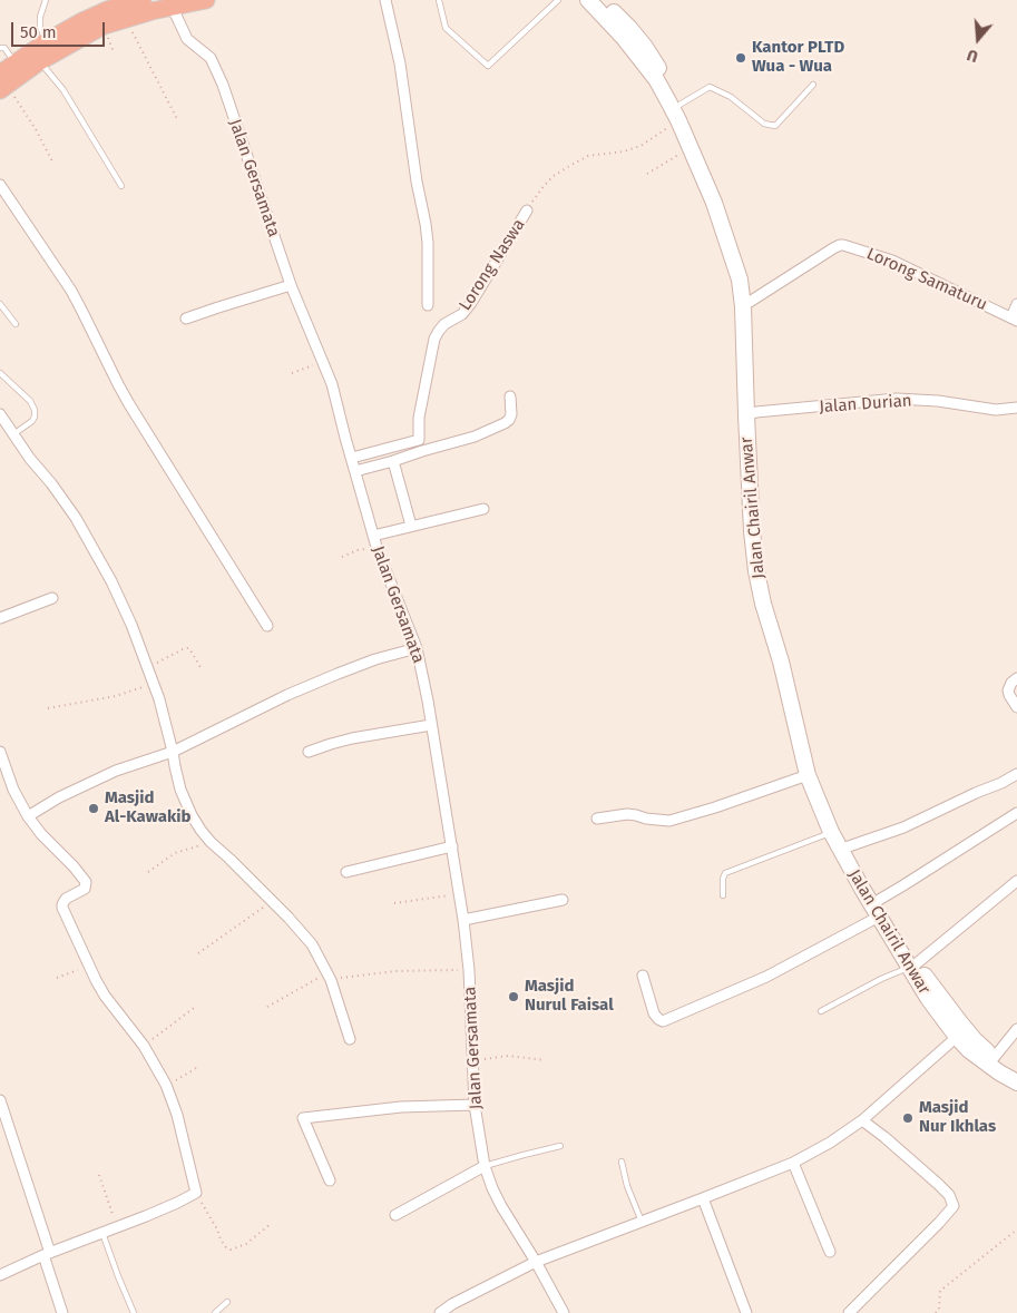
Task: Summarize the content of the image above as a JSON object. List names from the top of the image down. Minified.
{"streets":{"main road":["Jalan Chairil Anwar"],"street":["Jalan Gersamata","Lorong Naswa","Lorong Samaturu","Jalan Durian"]},"crossings":[["Lorong Samaturu","Jalan Chairil Anwar"],["Jalan Durian","Jalan Chairil Anwar"]],"places":["Kantor PLTD Wua - Wua","Masjid Al-Kawakib","Masjid Nurul Faisal","Masjid Nur Ikhlas"],"scale_bar":"50 m","north":"bottom"}
